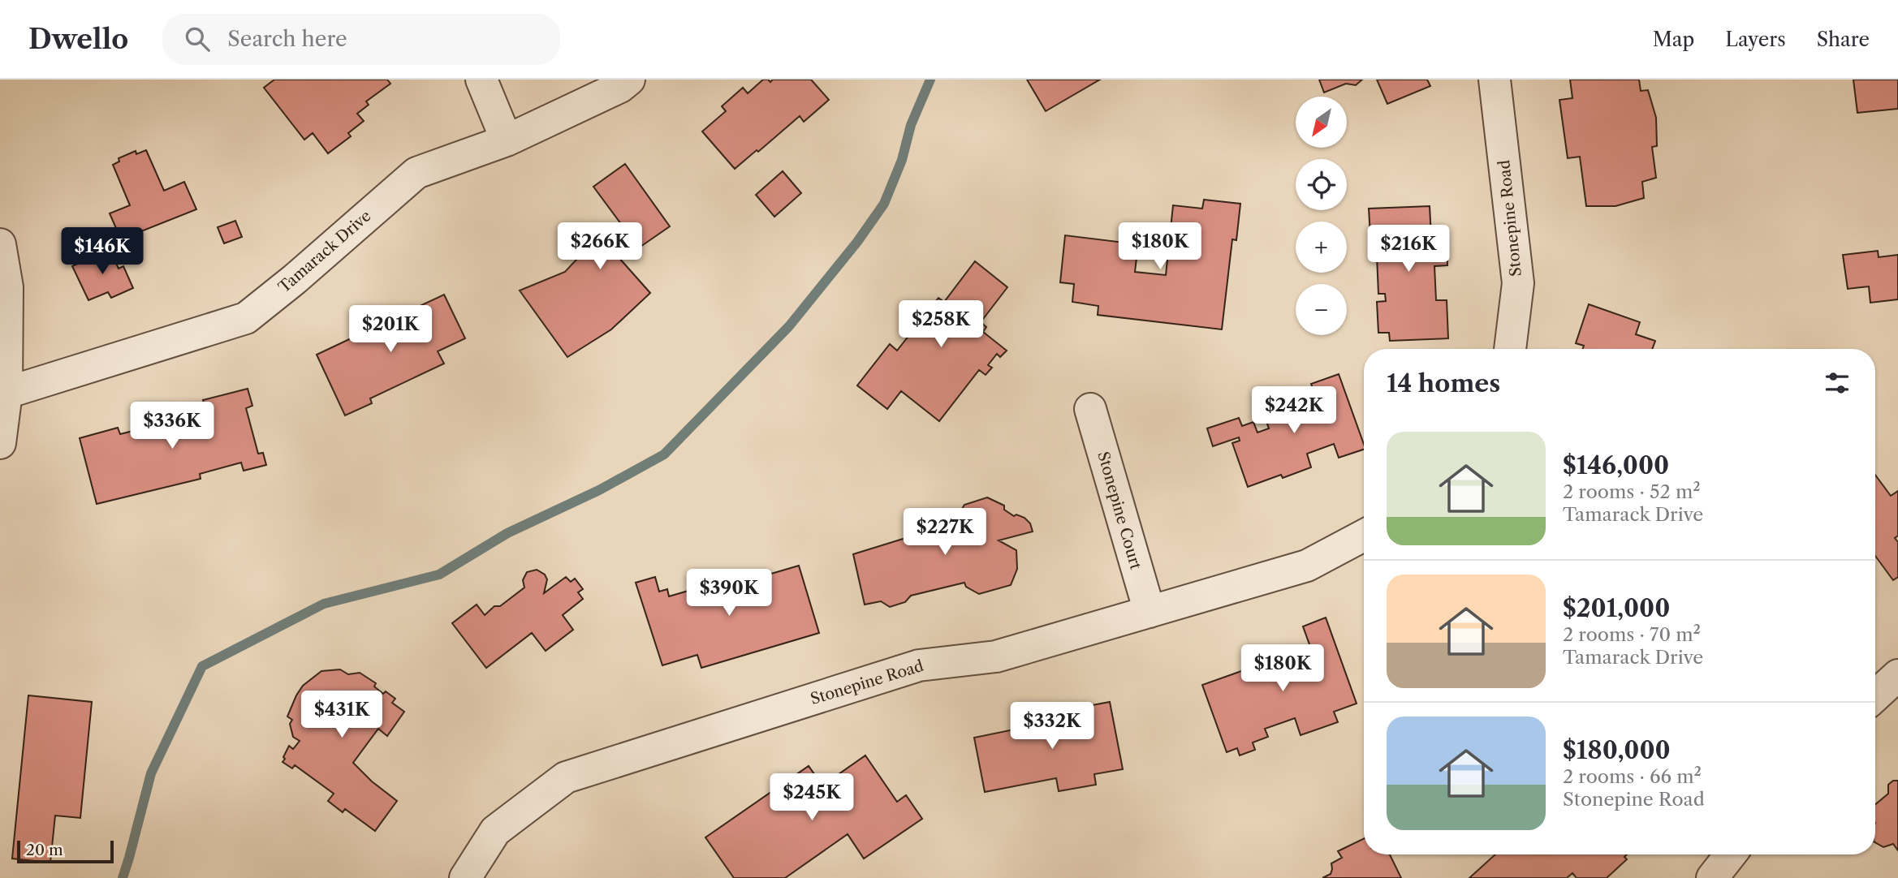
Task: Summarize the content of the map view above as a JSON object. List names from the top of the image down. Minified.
{"streets":{"street":["Stonepine Road","Tamarack Drive","Stonepine Court"]},"crossings":[["Stonepine Road","Stonepine Court"]],"scale_bar":"20 m","north":"bottom left","page":{"header":"Dwello","search":"Search here","nav":["Map","Layers","Share"],"map_buttons":["+","−"],"price":["$266K","$180K","$216K","$146K","$258K","$201K","$242K","$336K","$227K","$390K","$180K","$431K","$332K","$245K"],"heading":"14 homes","list":[{"name":"$146,000","note":"2 rooms · 52 m² · Tamarack Drive"},{"name":"$201,000","note":"2 rooms · 70 m² · Tamarack Drive"},{"name":"$180,000","note":"2 rooms · 66 m² · Stonepine Road"}],"scale":"20 m"}}
